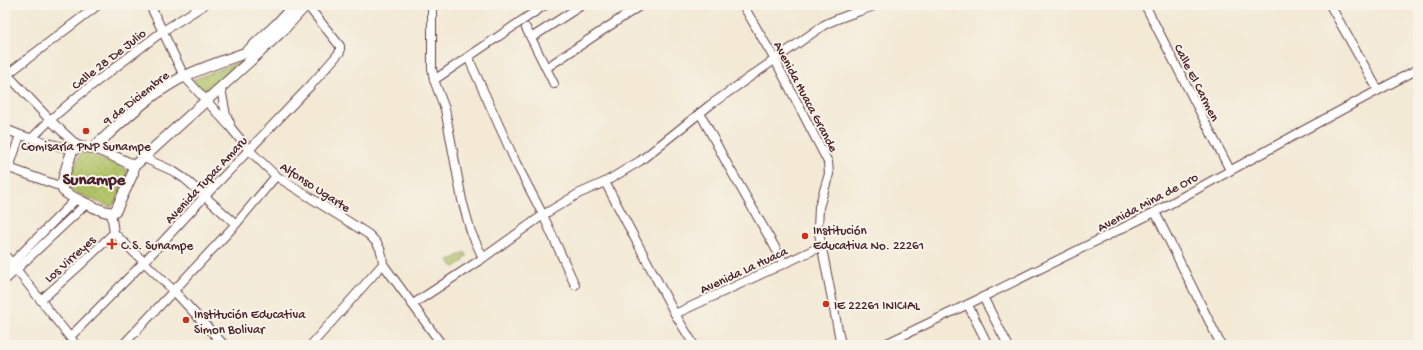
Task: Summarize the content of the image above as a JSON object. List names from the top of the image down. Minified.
{"streets":{"main road":["9 de Diciembre"],"street":["Calle 28 De Julio","Calle El Carmen","Avenida Huaca Grande","Avenida Tupac Amaru","Alfonso Ugarte","Avenida Mina de Oro","Los Virreyes","Avenida La Huaca"]},"crossings":[["Calle 28 De Julio","Alfonso Ugarte"],["Calle El Carmen","Avenida Mina de Oro"],["Avenida Huaca Grande","Avenida La Huaca"],["9 de Diciembre","Alfonso Ugarte"],["Avenida Tupac Amaru","Alfonso Ugarte"]],"districts":["Sunampe"],"places":{"other":["Comisaría PNP Sunampe","Institución Educativa No. 22261","IE 22261 INICIAL","Institución Educativa Simon Bolivar"],"health":["C.S. Sunampe"]}}
